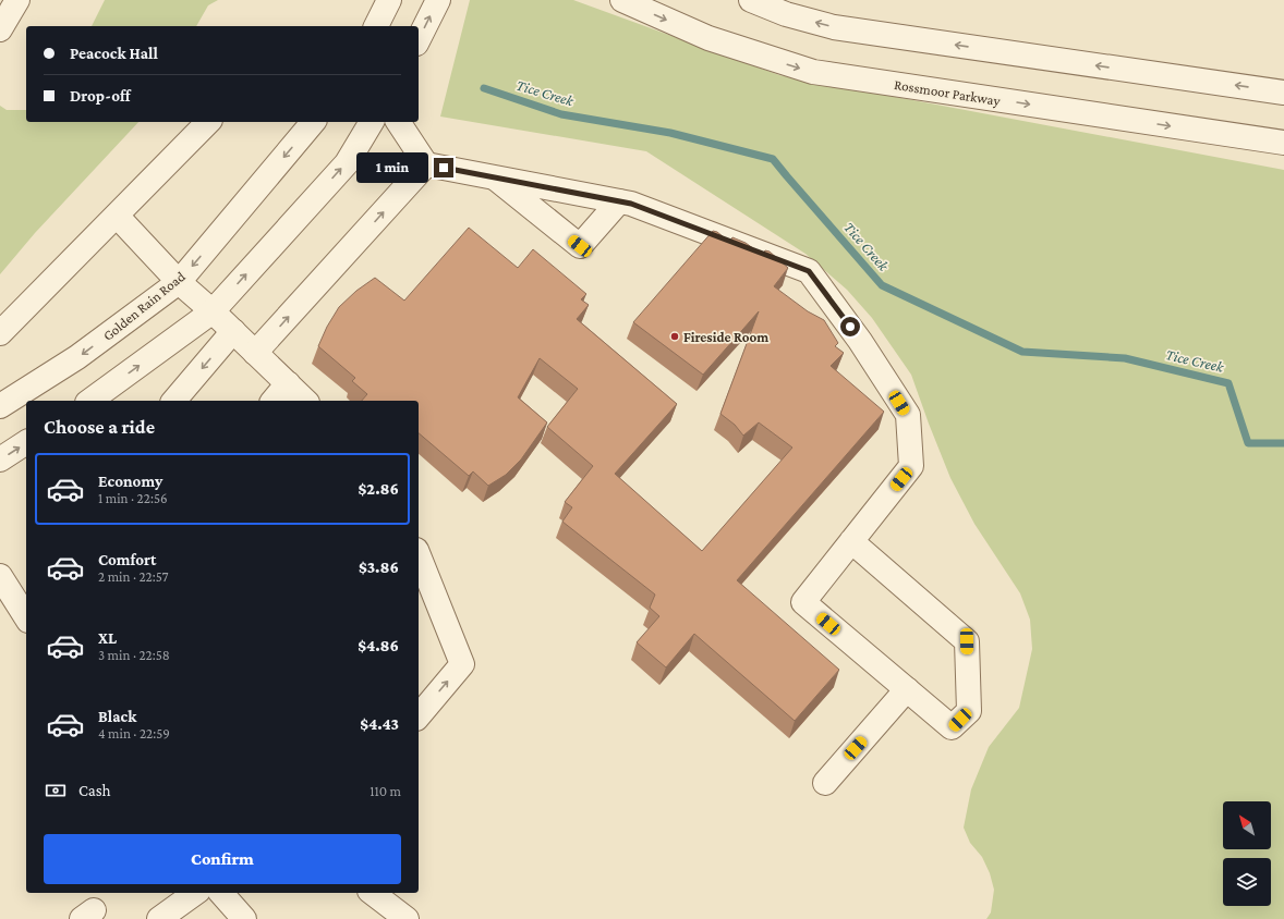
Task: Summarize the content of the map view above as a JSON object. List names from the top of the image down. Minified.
{"streets":{"street":["Rossmoor Parkway","Golden Rain Road"]},"water":["Tice Creek"],"places":["Fireside Room"],"north":"top left","page":{"banner":["Peacock Hall","Drop-off"],"bubble":"1 min","heading":"Choose a ride","list":[{"name":"Economy","note":"1 min · 22:56","value":"$2.86"},{"name":"Comfort","note":"2 min · 22:57","value":"$3.86"},{"name":"XL","note":"3 min · 22:58","value":"$4.86"},{"name":"Black","note":"4 min · 22:59","value":"$4.43"}],"pay":["Cash","110 m"],"buttons":"Confirm"}}
